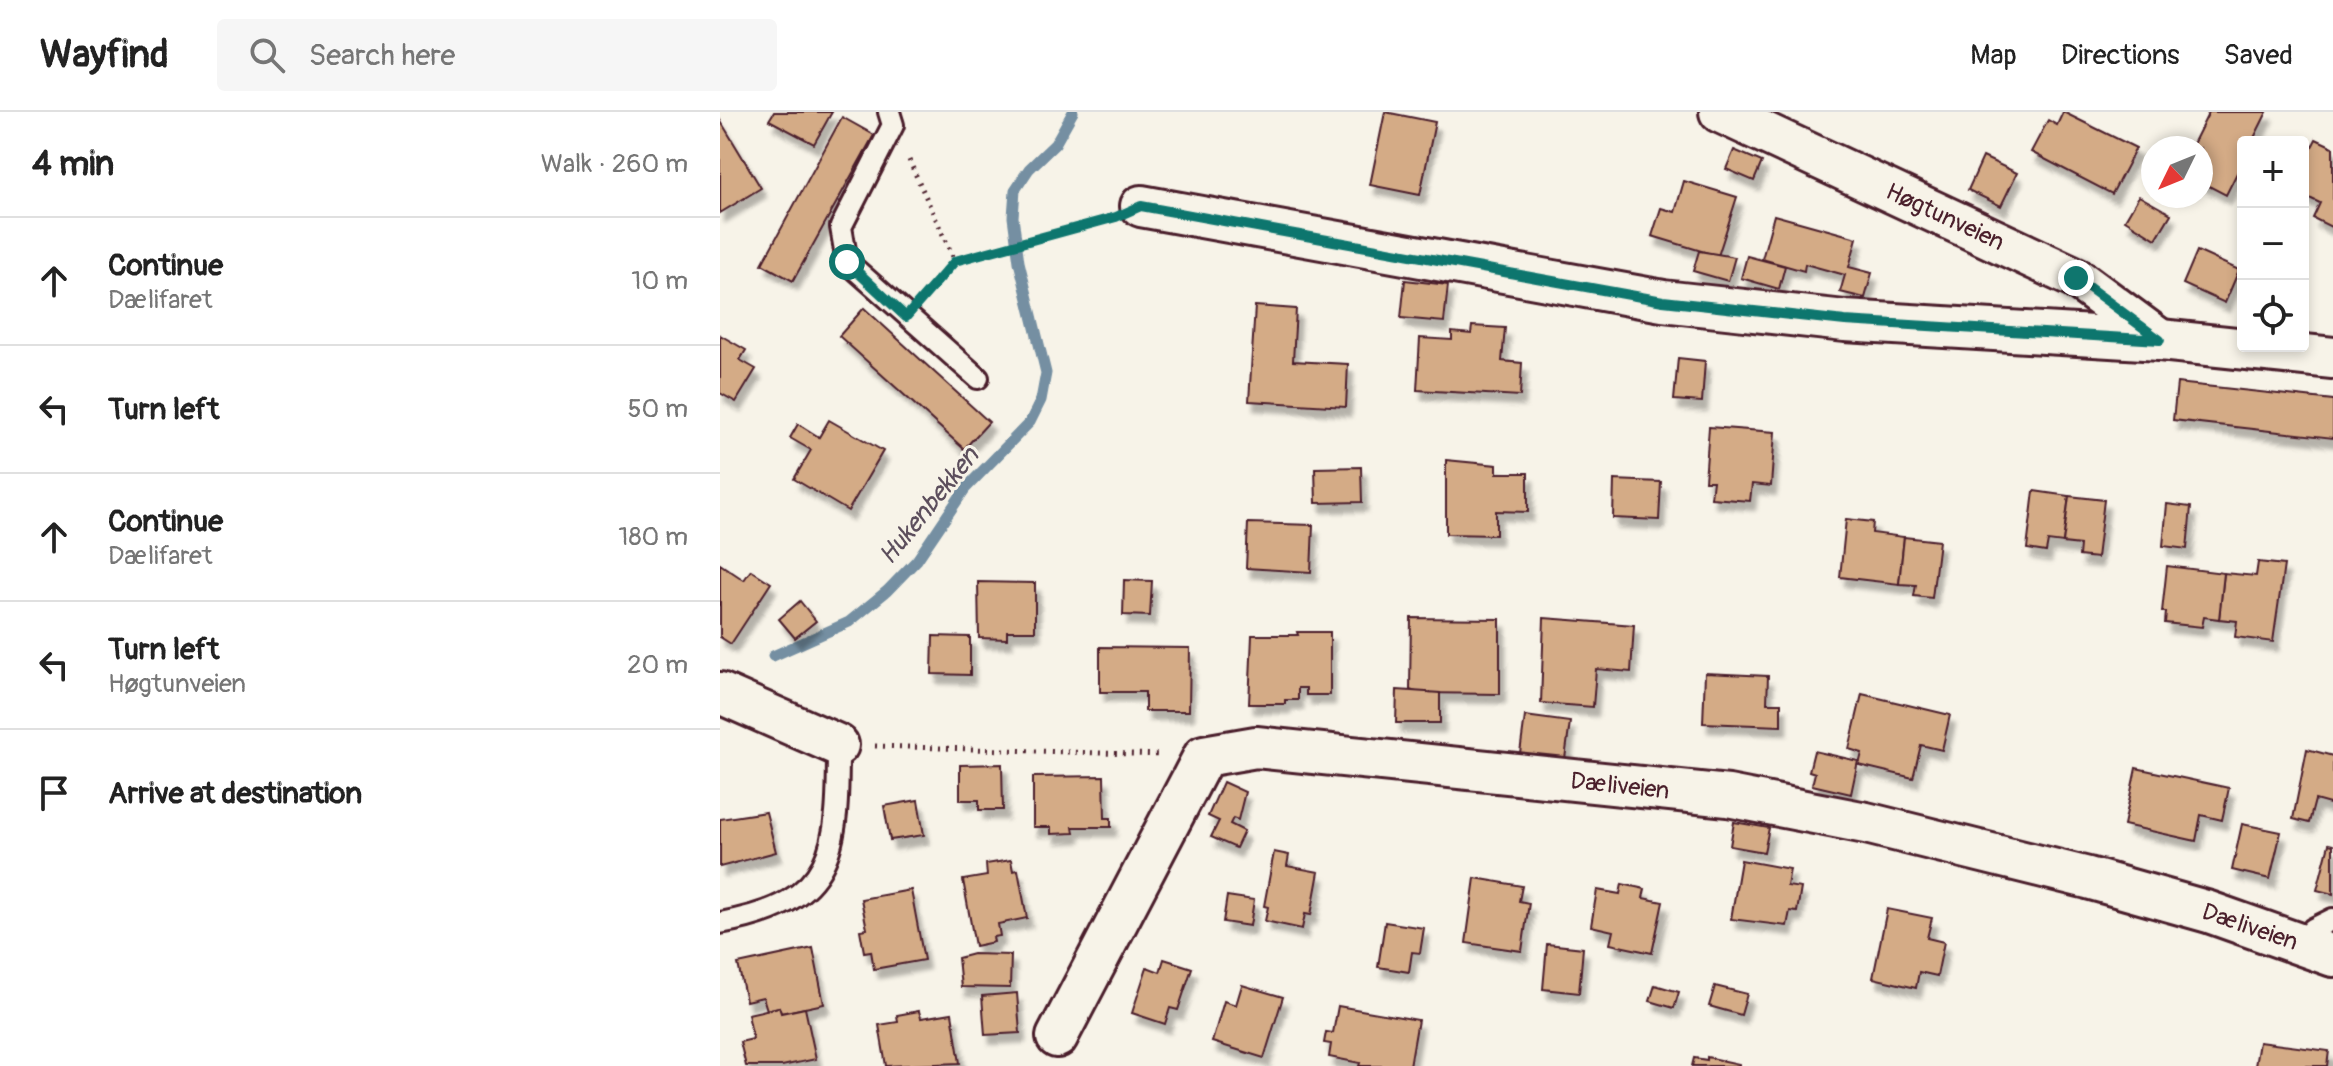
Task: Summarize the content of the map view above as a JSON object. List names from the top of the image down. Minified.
{"streets":{"street":["Høgtunveien","Dæliveien"]},"water":["Hukenbekken"],"north":"bottom left","page":{"header":"Wayfind","search":"Search here","nav":["Map","Directions","Saved"],"heading":["4 min","Walk · 260 m"],"map_buttons":["+","−"],"list":[["Continue","Dælifaret","10 m"],["Turn left","50 m"],["Continue","Dælifaret","180 m"],["Turn left","Høgtunveien","20 m"],"Arrive at destination"]}}
